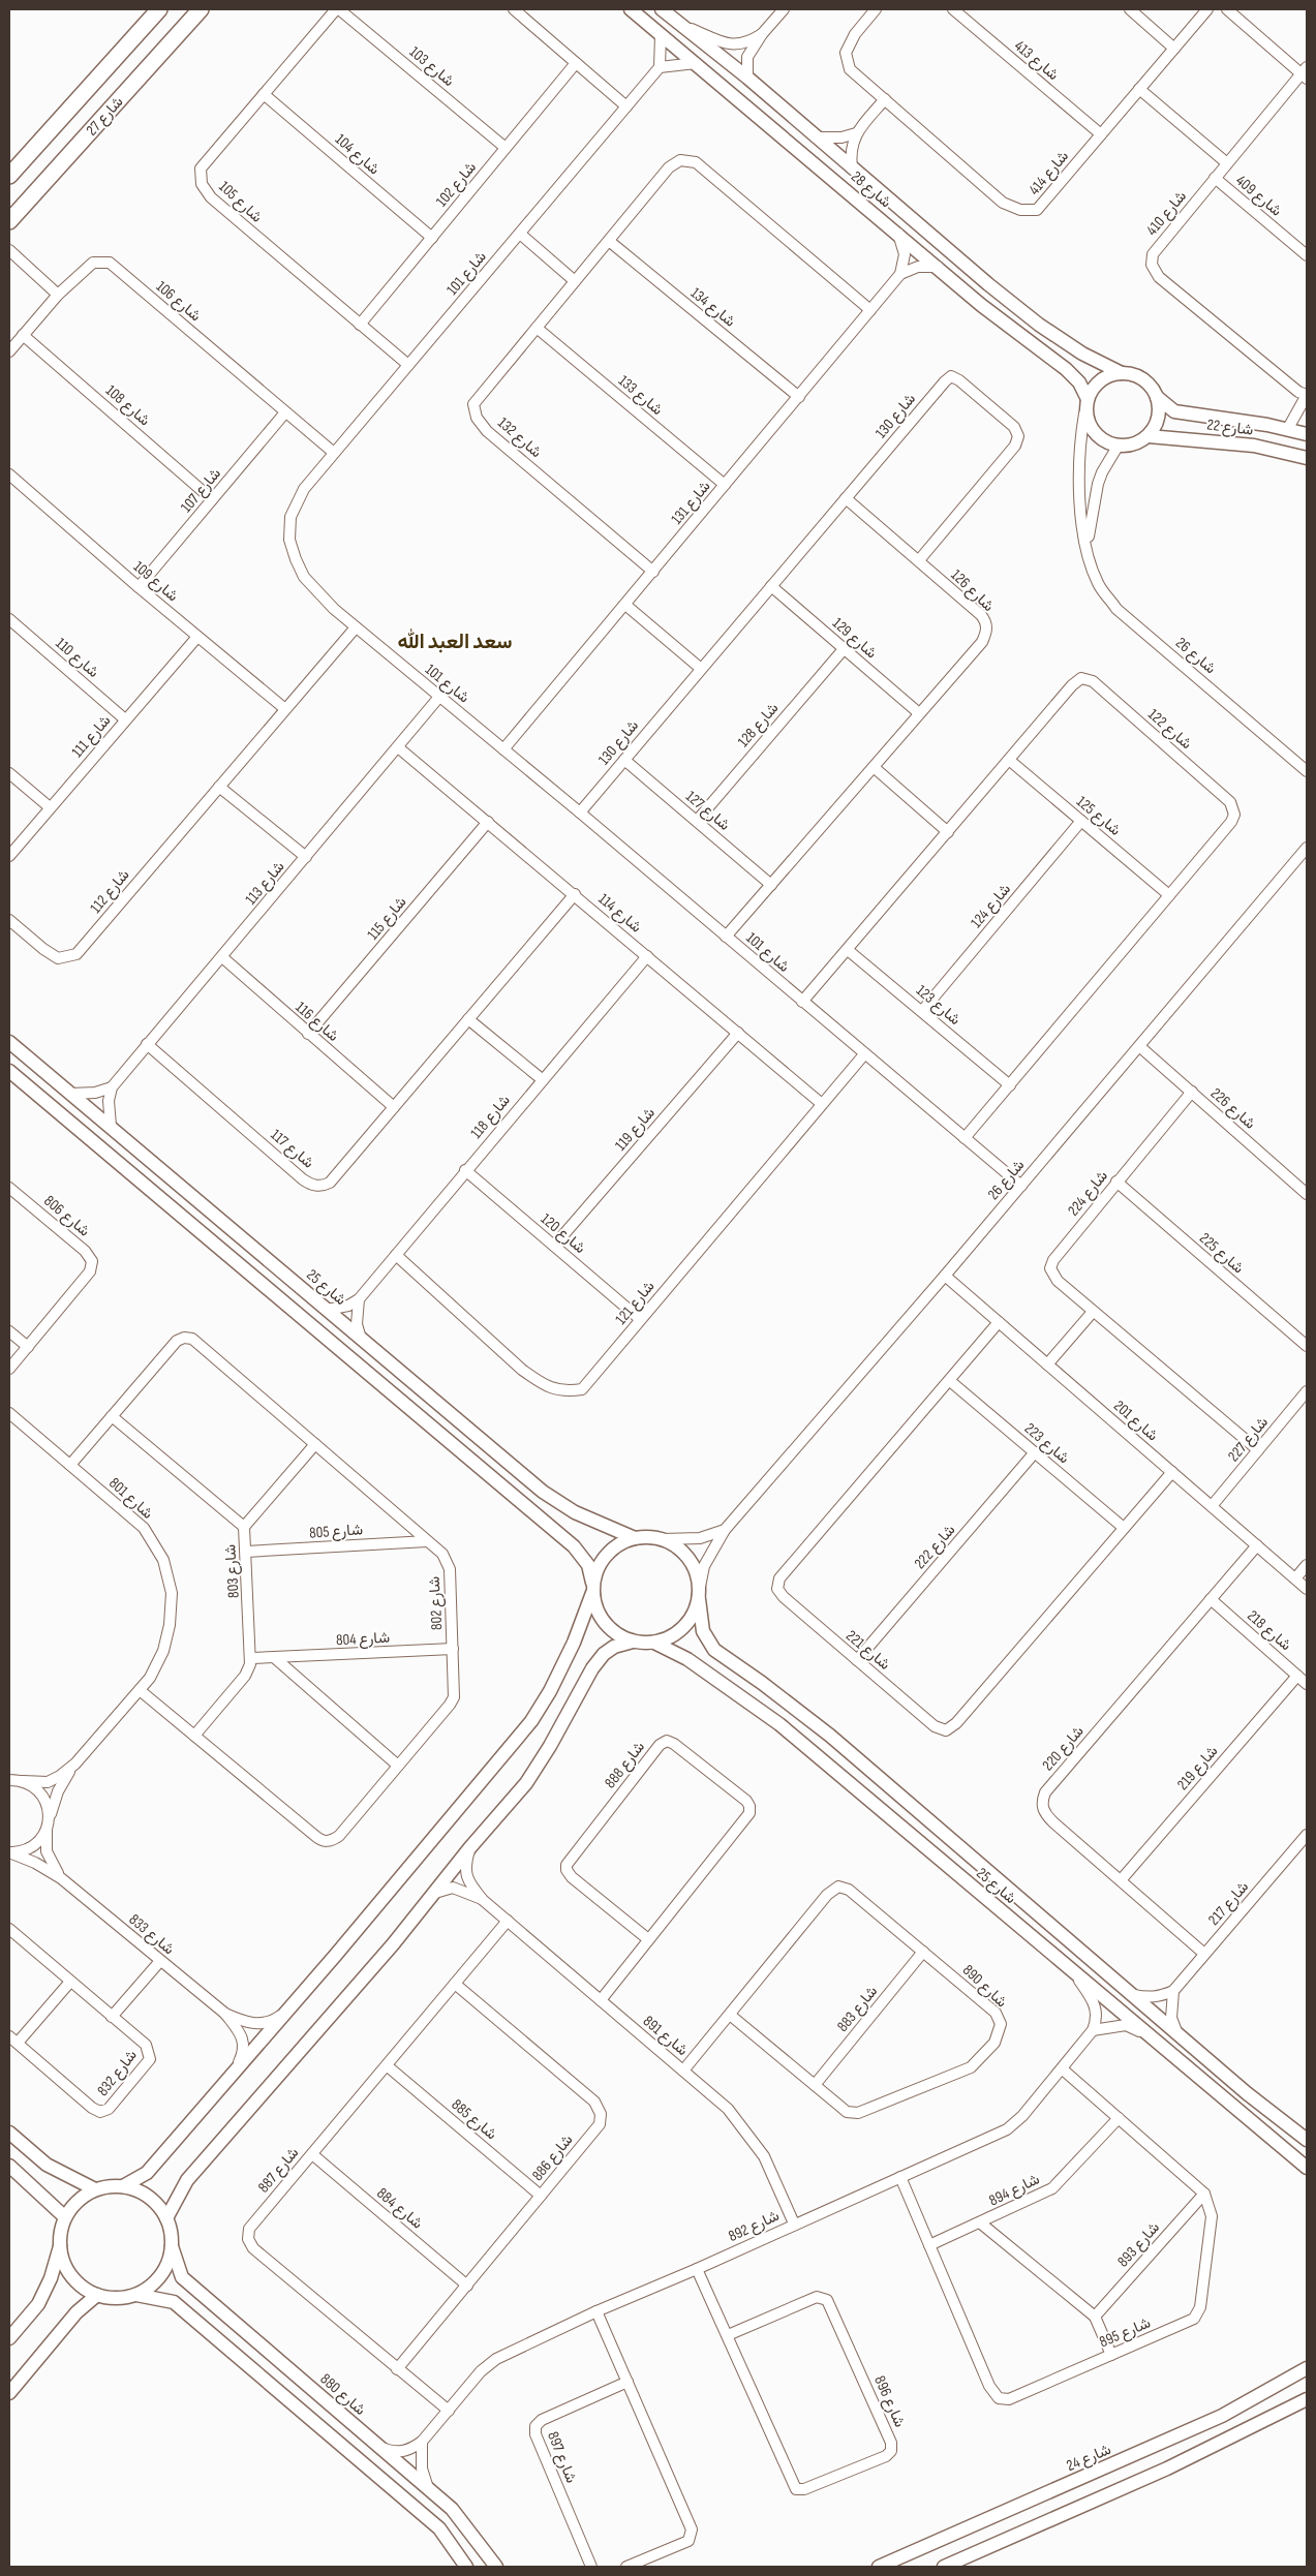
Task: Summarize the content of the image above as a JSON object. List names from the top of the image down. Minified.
{"streets":{"main road":["شارع 27"],"street":["شارع 413","شارع 103","شارع 104","شارع 414","شارع 102","شارع 28","شارع 409","شارع 105","شارع 410","شارع 101","شارع 106","شارع 134","شارع 133","شارع 108","شارع 130","شارع 22","شارع 132","شارع 107","شارع 131","شارع 109","شارع 126","شارع 129","شارع 26","شارع 110","شارع 128","شارع 122","شارع 111","شارع 127","شارع 125","شارع 113","شارع 112","شارع 124","شارع 114","شارع 115","شارع 123","شارع 116","شارع 226","شارع 118","شارع 119","شارع 117","شارع 224","شارع 806","شارع 120","شارع 225","شارع 25","شارع 121","شارع 201","شارع 227","شارع 223","شارع 801","شارع 805","شارع 222","شارع 803","شارع 802","شارع 218","شارع 804","شارع 221","شارع 220","شارع 888","شارع 219","شارع 217","شارع 833","شارع 890","شارع 883","شارع 891","شارع 832","شارع 885","شارع 886","شارع 887","شارع 894","شارع 884","شارع 892","شارع 893","شارع 895","شارع 880","شارع 896","شارع 897","شارع 24"]},"crossings":[["شارع 413","شارع 414"],["شارع 103","شارع 102"],["شارع 103","شارع 105"],["شارع 104","شارع 102"],["شارع 104","شارع 105"],["شارع 102","شارع 105"],["شارع 28","شارع 22"],["شارع 28","شارع 26"],["شارع 409","شارع 410"],["شارع 105","شارع 101"],["شارع 101","شارع 106"],["شارع 101","شارع 130"],["شارع 101","شارع 131"],["شارع 101","شارع 126"],["شارع 101","شارع 26"],["شارع 101","شارع 122"],["شارع 101","شارع 113"],["شارع 101","شارع 112"],["شارع 101","شارع 121"],["شارع 106","شارع 108"],["شارع 106","شارع 107"],["شارع 134","شارع 132"],["شارع 134","شارع 131"],["شارع 133","شارع 132"],["شارع 133","شارع 131"],["شارع 108","شارع 107"],["شارع 130","شارع 126"],["شارع 130","شارع 129"],["شارع 130","شارع 127"],["شارع 22","شارع 26"],["شارع 132","شارع 131"],["شارع 107","شارع 109"],["شارع 109","شارع 111"],["شارع 109","شارع 112"],["شارع 126","شارع 129"],["شارع 126","شارع 127"],["شارع 129","شارع 128"],["شارع 26","شارع 226"],["شارع 26","شارع 25"],["شارع 26","شارع 201"],["شارع 110","شارع 111"],["شارع 128","شارع 127"],["شارع 122","شارع 125"],["شارع 122","شارع 123"],["شارع 125","شارع 124"],["شارع 113","شارع 114"],["شارع 113","شارع 116"],["شارع 113","شارع 117"],["شارع 124","شارع 123"],["شارع 114","شارع 115"],["شارع 114","شارع 118"],["شارع 114","شارع 119"],["شارع 114","شارع 117"],["شارع 114","شارع 121"],["شارع 115","شارع 116"],["شارع 116","شارع 117"],["شارع 226","شارع 224"],["شارع 118","شارع 120"],["شارع 118","شارع 25"],["شارع 118","شارع 121"],["شارع 119","شارع 120"],["شارع 224","شارع 225"],["شارع 224","شارع 227"],["شارع 120","شارع 121"],["شارع 201","شارع 227"],["شارع 201","شارع 221"],["شارع 201","شارع 220"],["شارع 223","شارع 222"],["شارع 223","شارع 221"],["شارع 801","شارع 802"],["شارع 801","شارع 833"],["شارع 805","شارع 803"],["شارع 805","شارع 802"],["شارع 222","شارع 221"],["شارع 803","شارع 802"],["شارع 803","شارع 804"],["شارع 802","شارع 804"],["شارع 218","شارع 220"],["شارع 218","شارع 219"],["شارع 220","شارع 219"],["شارع 220","شارع 217"],["شارع 888","شارع 891"],["شارع 890","شارع 883"],["شارع 890","شارع 891"],["شارع 891","شارع 887"],["شارع 891","شارع 892"],["شارع 885","شارع 886"],["شارع 885","شارع 887"],["شارع 886","شارع 887"],["شارع 886","شارع 884"],["شارع 887","شارع 884"],["شارع 887","شارع 892"],["شارع 894","شارع 895"],["شارع 892","شارع 895"],["شارع 892","شارع 880"],["شارع 892","شارع 896"],["شارع 893","شارع 895"]],"districts":["سعد العبد الله"]}
